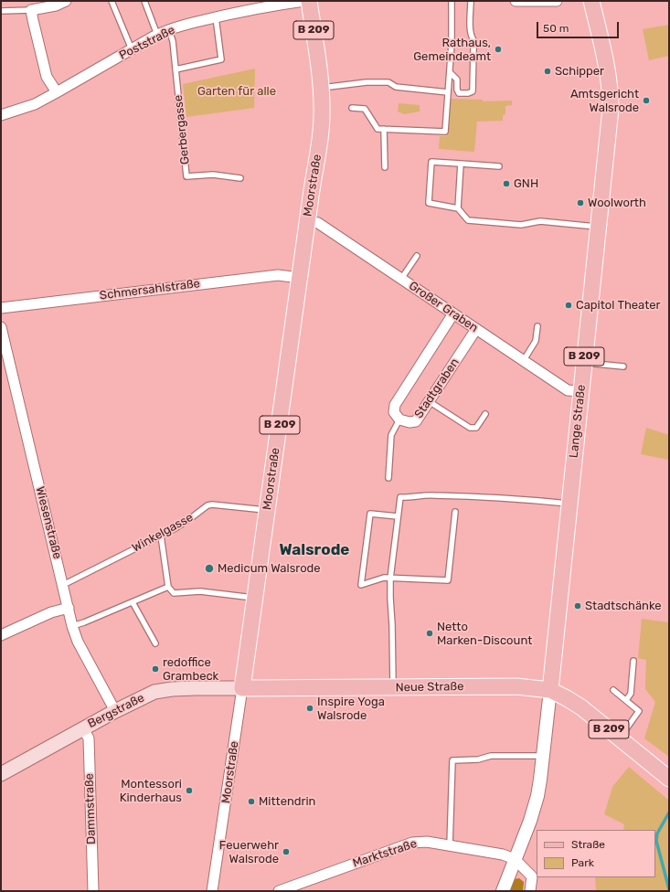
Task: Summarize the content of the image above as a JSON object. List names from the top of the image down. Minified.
{"streets":{"main road":["B 209","Moorstraße","Lange Straße","Neue Straße","Bergstraße"],"street":["Poststraße","Schmersahlstraße","Großer Graben","Stadtgraben","Wiesenstraße","Dammstraße","Marktstraße"],"lane":["Gerbergasse","Winkelgasse"]},"crossings":[["B 209","Lange Straße"],["B 209","Neue Straße"],["Poststraße","Gerbergasse"],["Moorstraße","Schmersahlstraße"],["Moorstraße","Großer Graben"],["Moorstraße","Winkelgasse"],["Moorstraße","Neue Straße"],["Moorstraße","Bergstraße"],["Großer Graben","Stadtgraben"],["Großer Graben","Lange Straße"],["Lange Straße","Neue Straße"],["Wiesenstraße","Winkelgasse"],["Wiesenstraße","Bergstraße"],["Neue Straße","Bergstraße"],["Bergstraße","Dammstraße"]],"districts":["Walsrode"],"parks":["Garten für alle"],"places":["Rathaus, Gemeindeamt","Schipper","Amtsgericht Walsrode","GNH","Woolworth","Capitol Theater","Medicum Walsrode","Stadtschänke","Netto Marken-Discount","redoffice Grambeck","Inspire Yoga Walsrode","Montessori Kinderhaus","Mittendrin","Feuerwehr Walsrode"],"legend":["Straße","Park"],"scale_bar":"50 m"}
